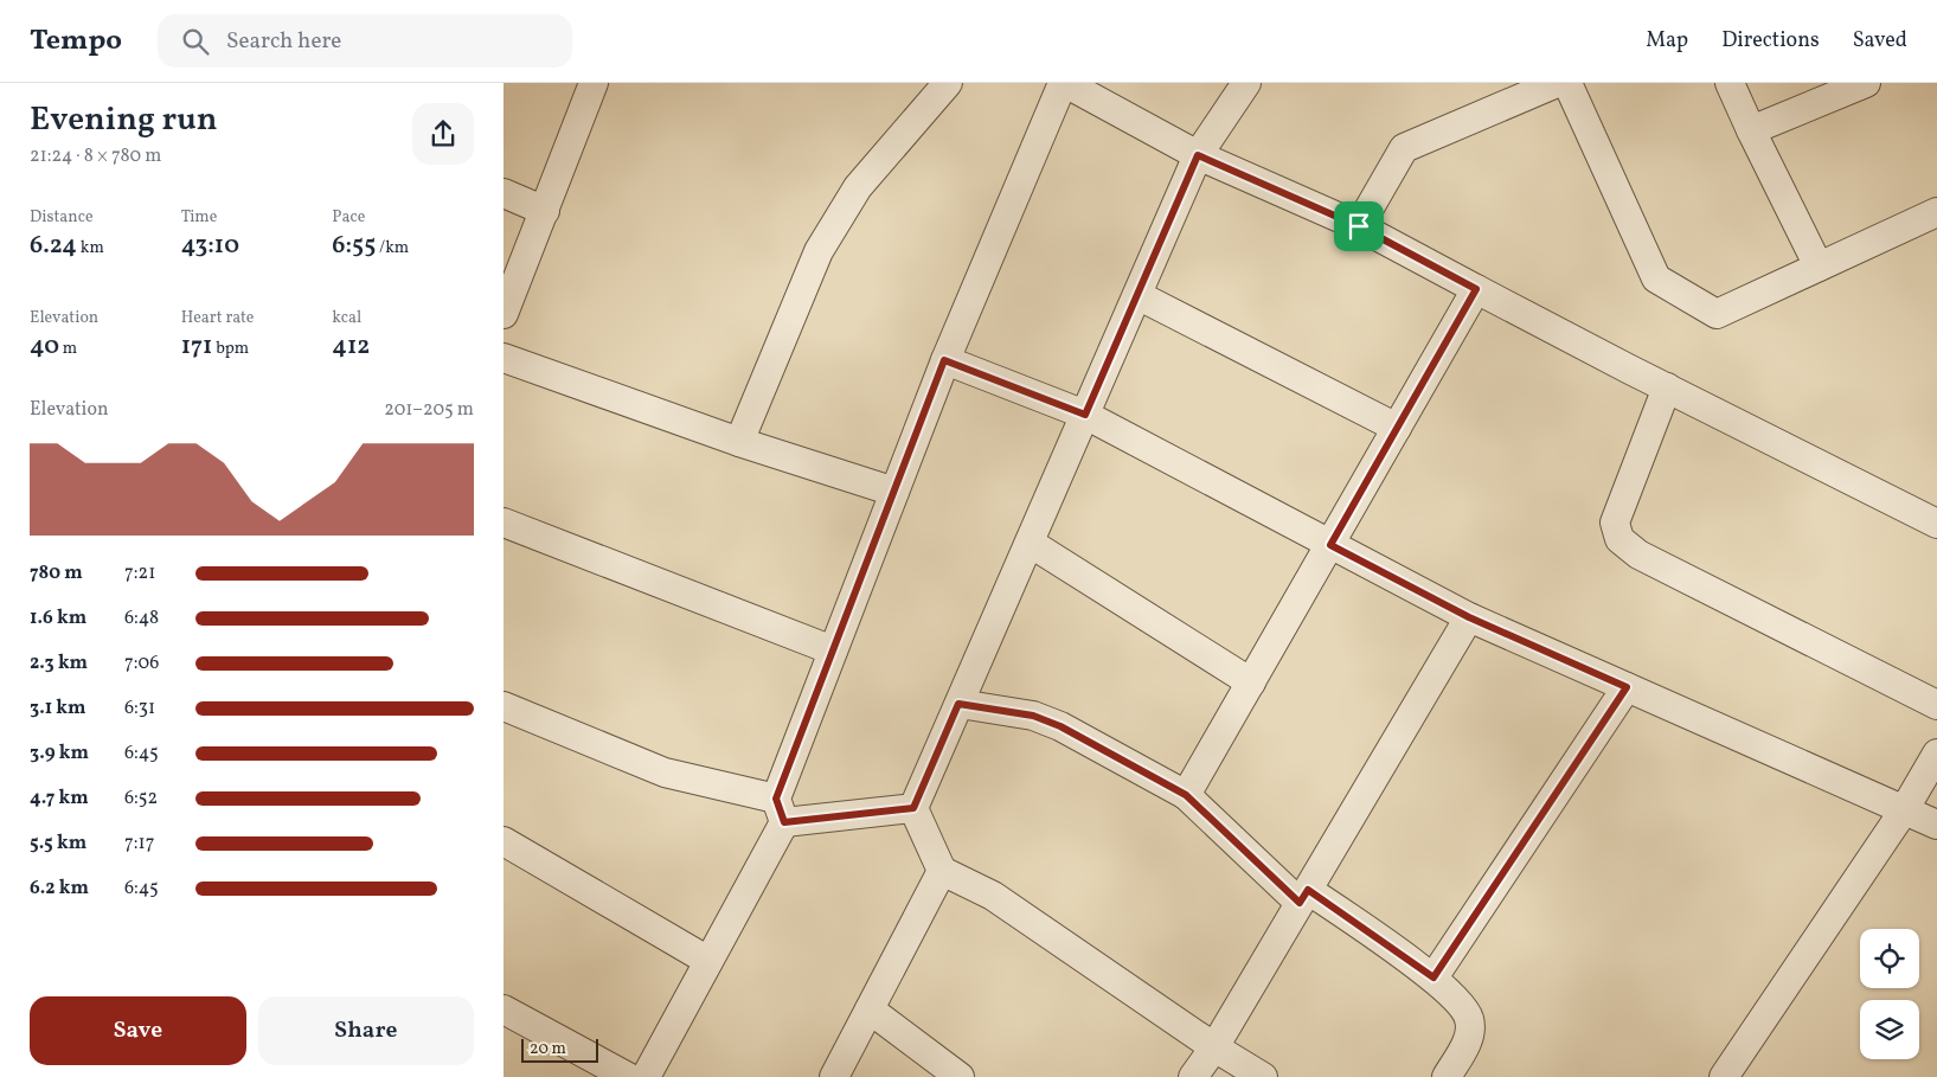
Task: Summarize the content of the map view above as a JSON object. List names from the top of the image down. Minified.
{"scale_bar":"20 m","page":{"header":"Tempo","search":"Search here","nav":["Map","Directions","Saved"],"heading":["Evening run","21:24 · 8 × 780 m"],"stats":[["Distance","6.24 km"],["Time","43:10"],["Pace","6:55 /km"],["Elevation","40 m"],["Heart rate","171 bpm"],["kcal","412"]],"chart":["Elevation","201–205 m"],"list":[{"name":"780 m","note":"7:21"},{"name":"1.6 km","note":"6:48"},{"name":"2.3 km","note":"7:06"},{"name":"3.1 km","note":"6:31"},{"name":"3.9 km","note":"6:45"},{"name":"4.7 km","note":"6:52"},{"name":"5.5 km","note":"7:17"},{"name":"6.2 km","note":"6:45"}],"buttons":["Save","Share"],"scale":"20 m"}}
